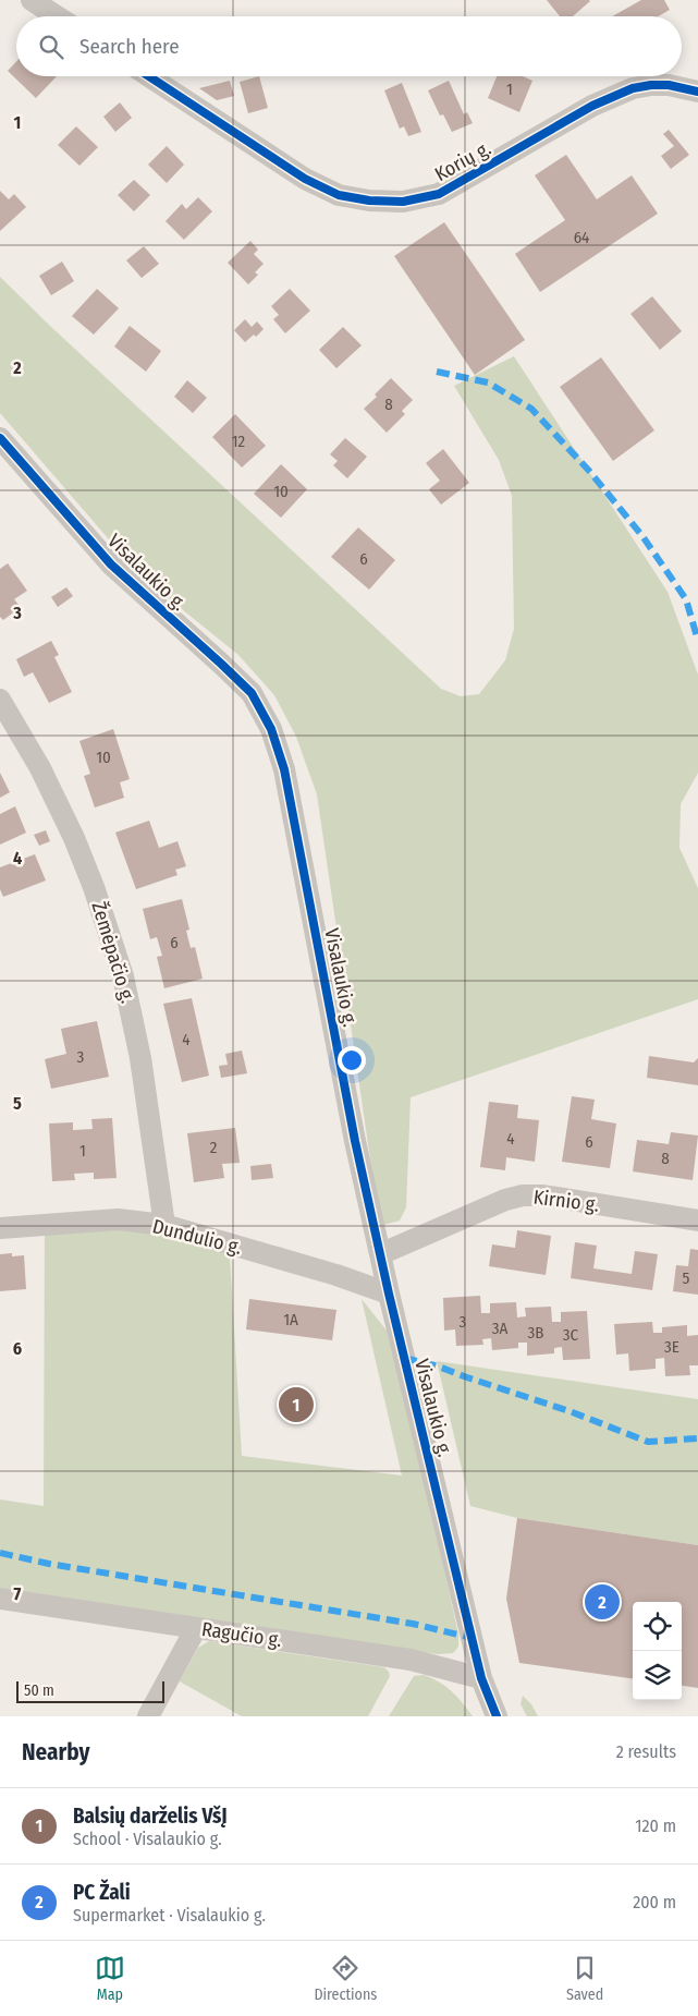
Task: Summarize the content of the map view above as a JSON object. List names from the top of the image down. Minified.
{"streets":{"street":["Korių g.","Visalaukio g.","Žemėpačio g.","Kirnio g.","Dundulio g.","Ragučio g."]},"crossings":[["Visalaukio g.","Kirnio g."],["Visalaukio g.","Dundulio g."],["Visalaukio g.","Ragučio g."],["Žemėpačio g.","Dundulio g."]],"house_numbers":["1","64","8","12","10","6","10","6","4","3","4","6","2","1","8","5","1A","3","3A","3B","3C","3E"],"scale_bar":"50 m","page":{"search":"Search here","pins":["1","2"],"scale":"50 m","heading":["Nearby","2 results"],"list":[{"mark":"1","name":"Balsių darželis VšĮ","note":"School · Visalaukio g.","value":"120 m"},{"mark":"2","name":"PC Žali","note":"Supermarket · Visalaukio g.","value":"200 m"}],"nav":["Map","Directions","Saved"]},"grid":{"rows":["1","2","3","4","5","6","7"]}}
